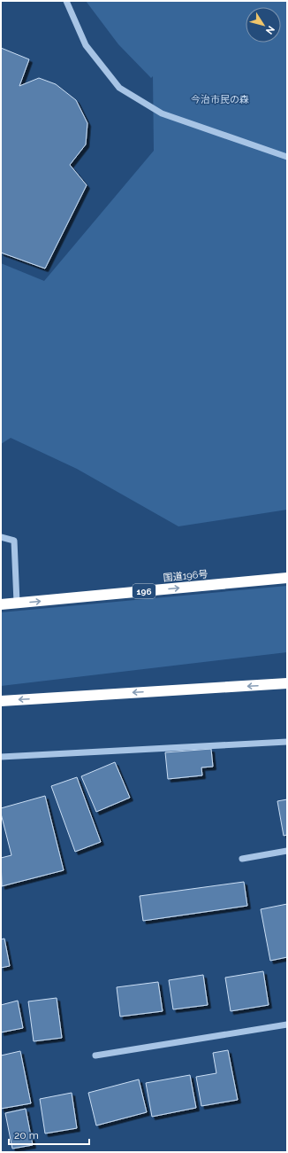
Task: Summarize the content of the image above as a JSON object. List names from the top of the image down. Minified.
{"streets":{"highway":["国道196号","196"]},"one_way":["国道196号"],"parks":["今治市民の森"],"scale_bar":"20 m","north":"bottom right"}
